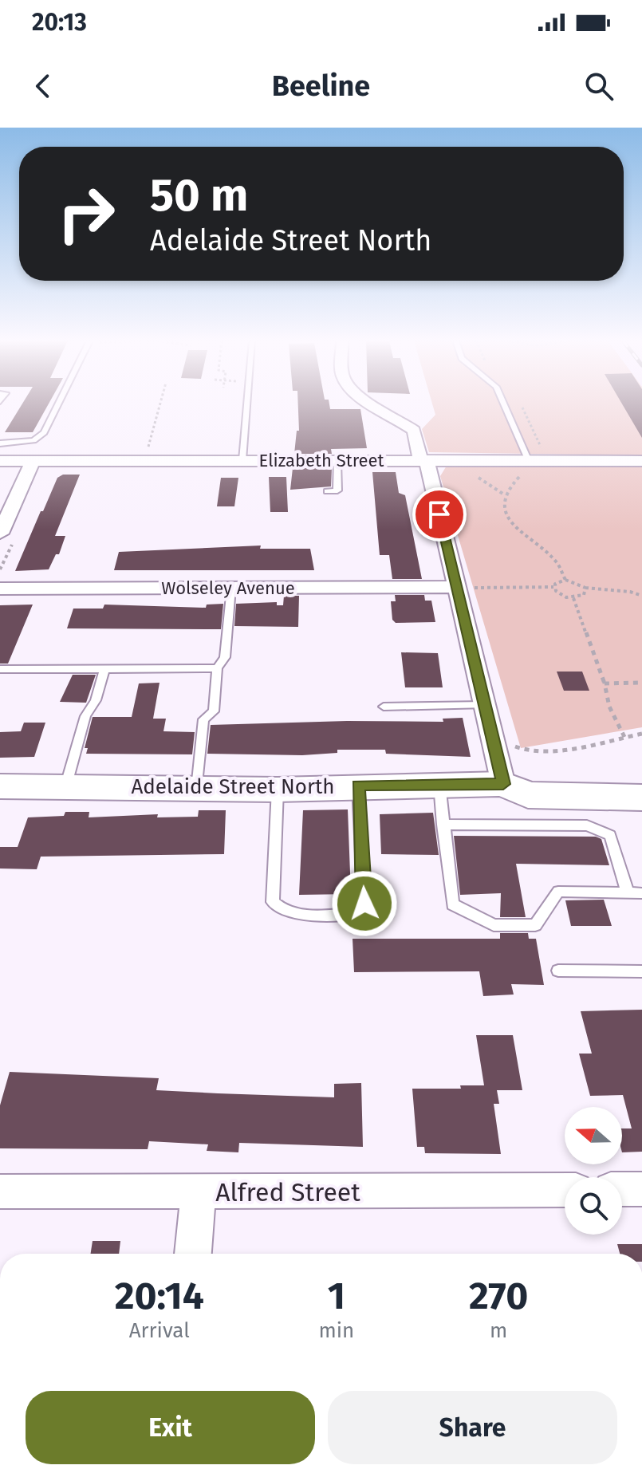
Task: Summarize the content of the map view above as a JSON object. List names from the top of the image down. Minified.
{"streets":{"main road":["Adelaide Street North"],"street":["Elizabeth Street","Wolseley Avenue","Alfred Street"]},"north":"left","page":{"status":"20:13","header":"Beeline","turn":["50 m","Adelaide Street North"],"eta":["20:14","Arrival","1","min","270","m"],"buttons":["Exit","Share"]}}
